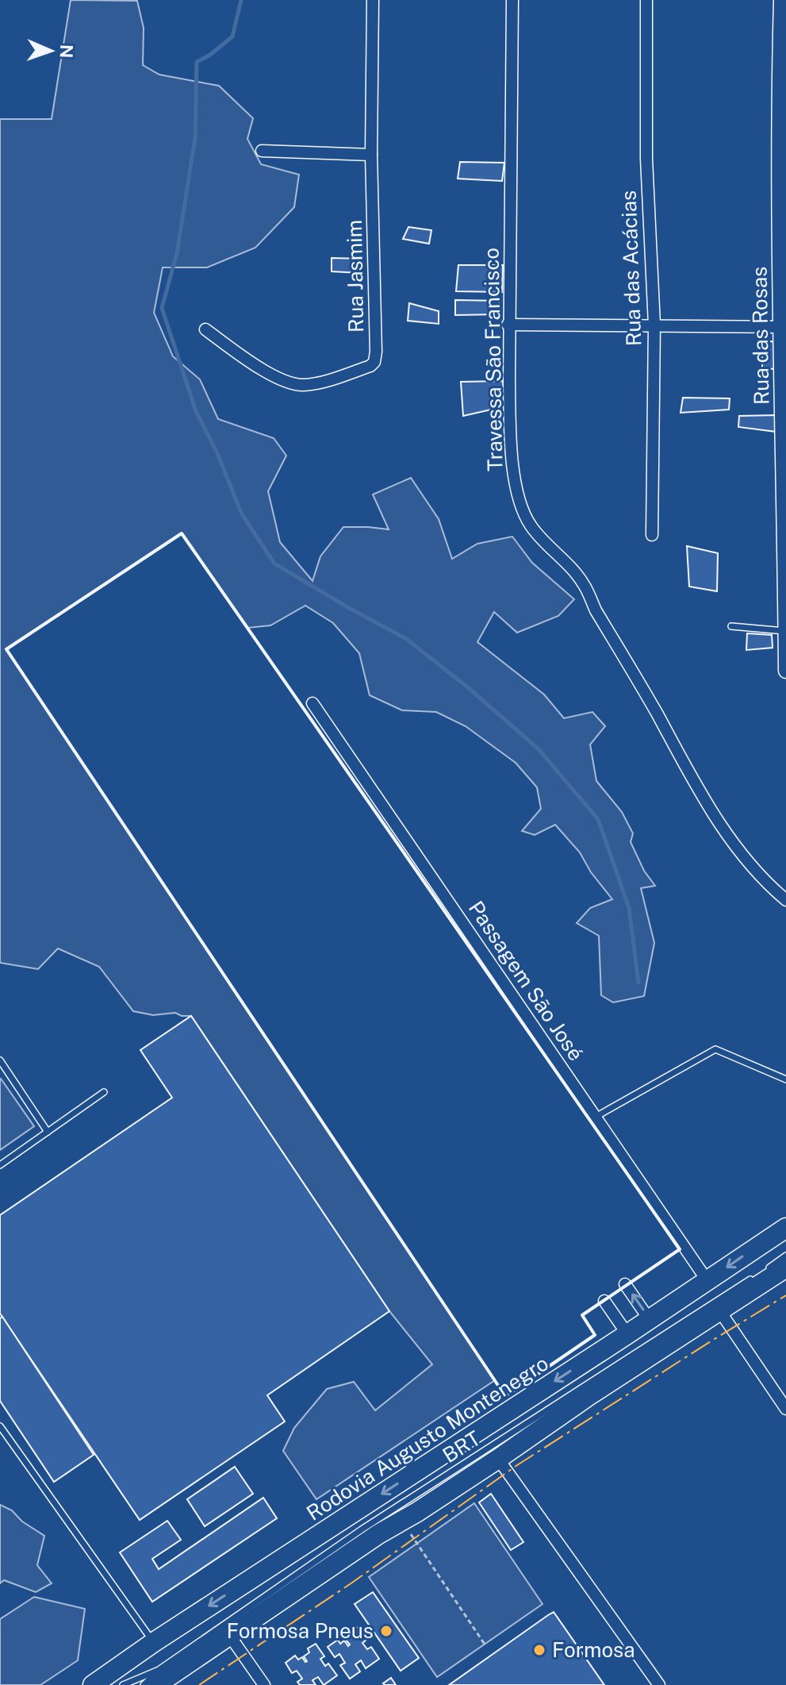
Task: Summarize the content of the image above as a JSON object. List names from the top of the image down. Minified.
{"streets":{"main road":["Rodovia Augusto Montenegro"],"street":["Rua das Acácias","Rua Jasmim","Rua das Rosas","Travessa São Francisco","Passagem São José"],"lane":["BRT"]},"crossings":[["Passagem São José","Rodovia Augusto Montenegro"]],"places":["Formosa Pneus","Formosa"],"north":"right"}
